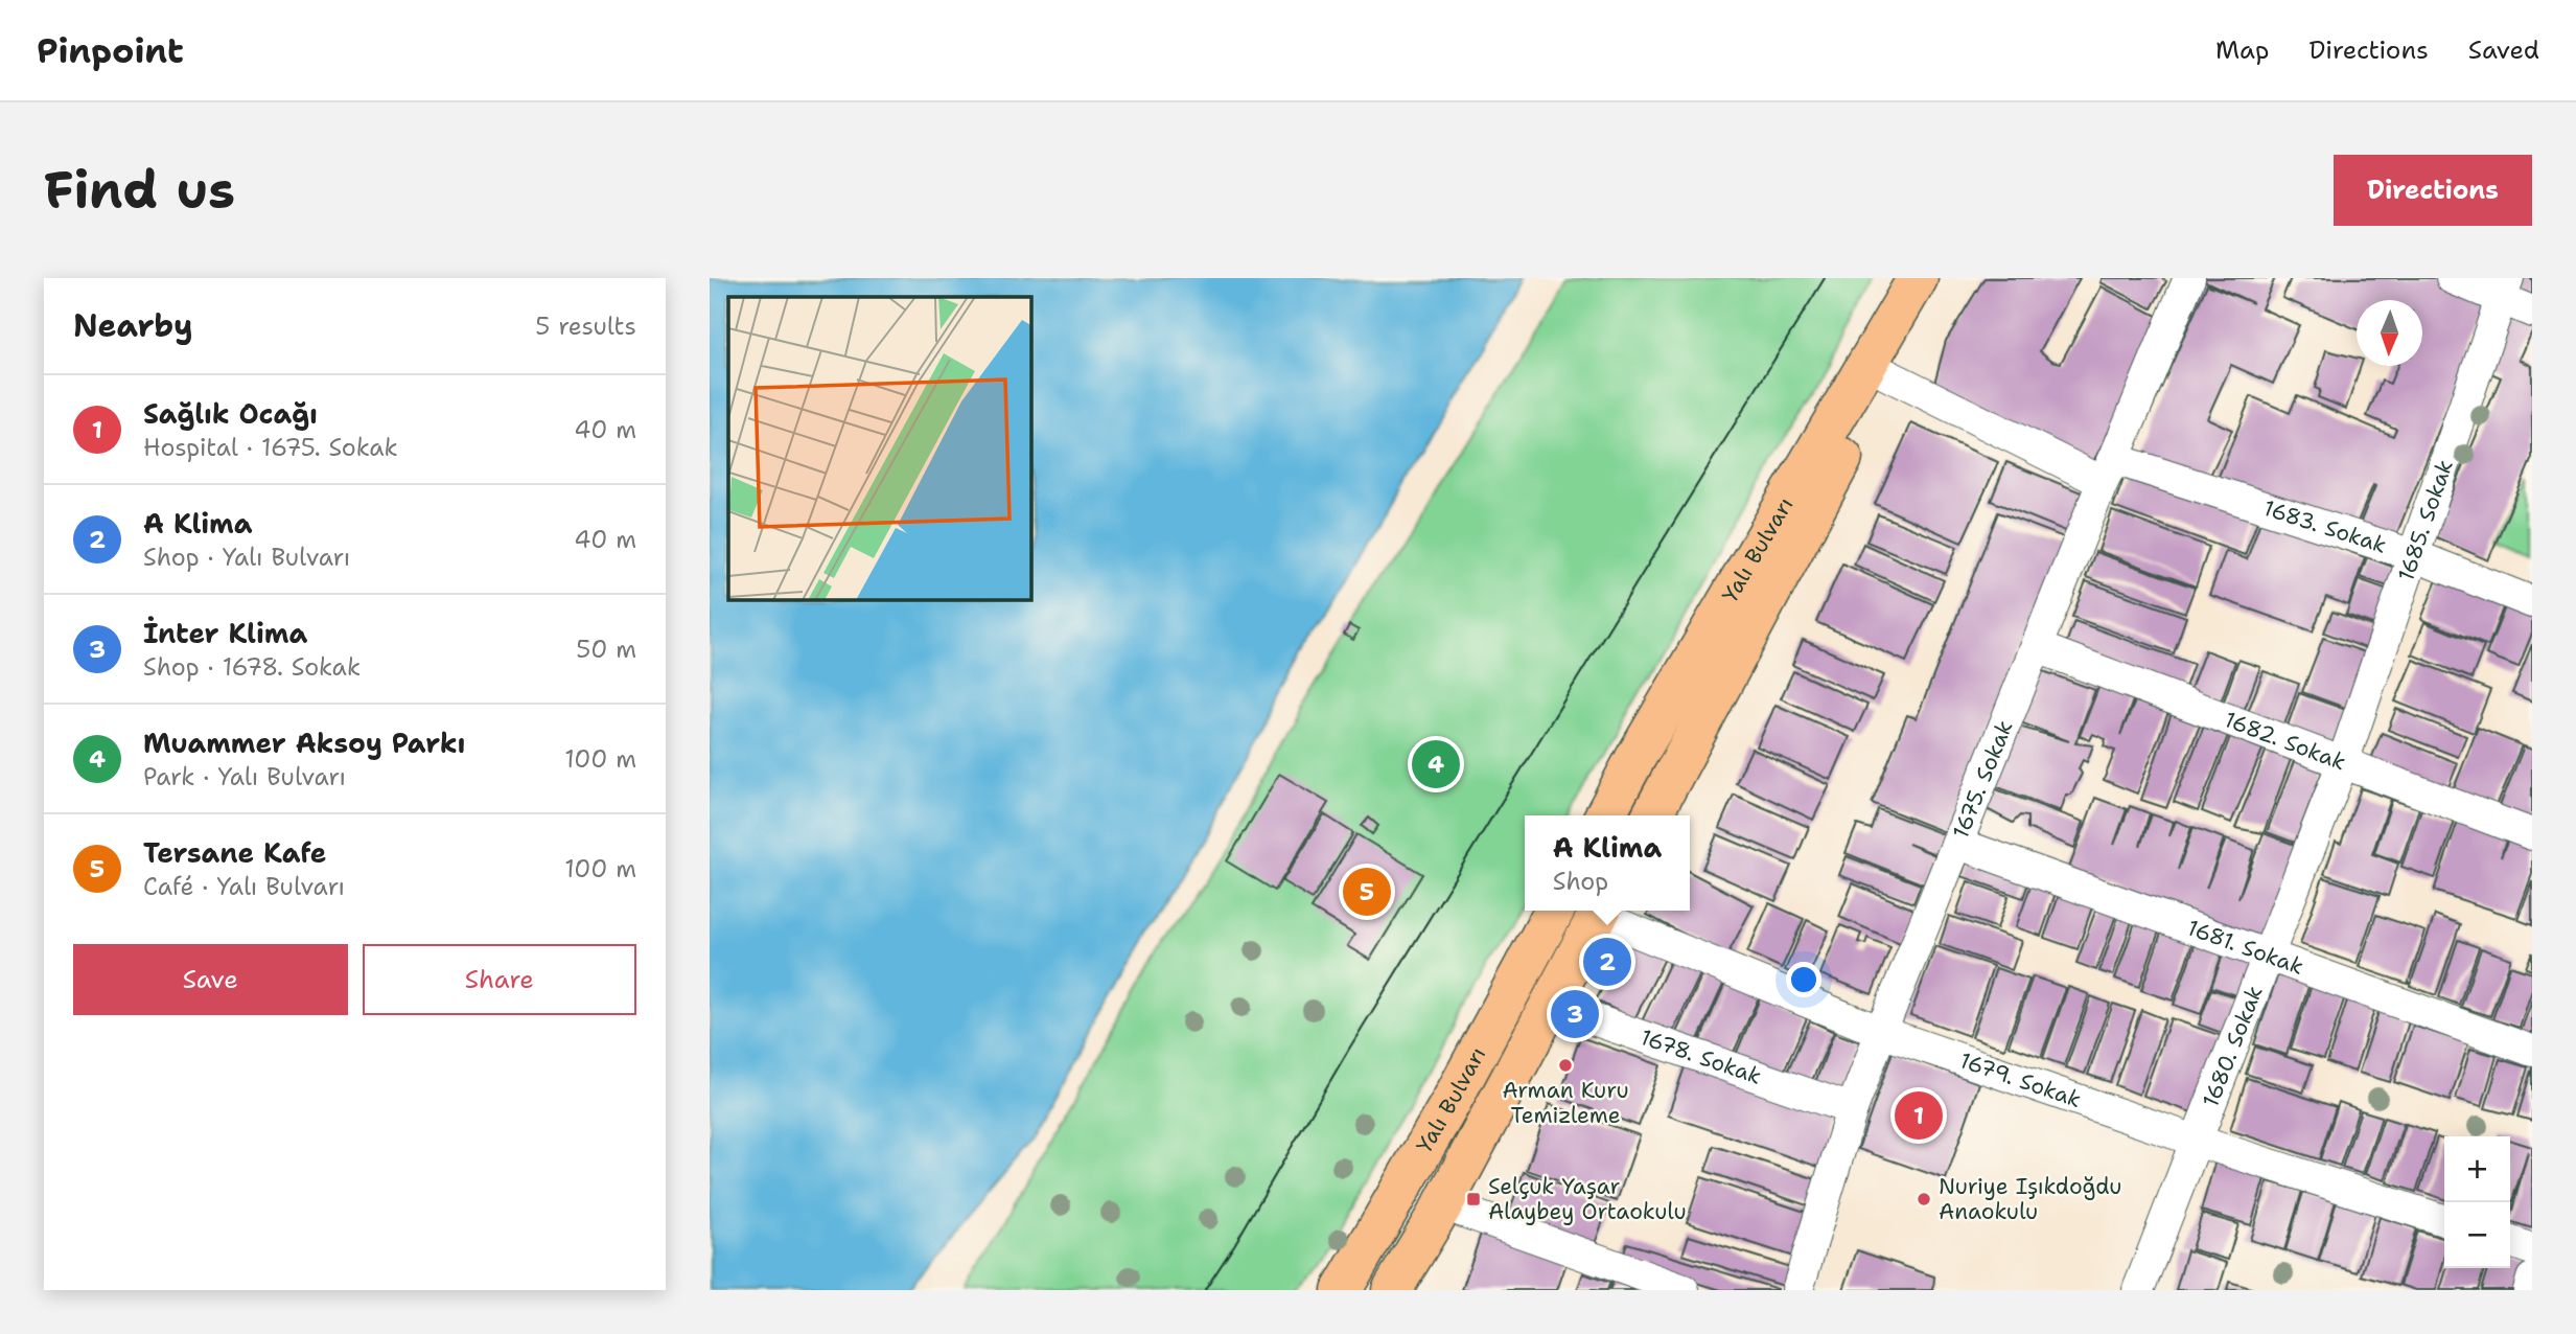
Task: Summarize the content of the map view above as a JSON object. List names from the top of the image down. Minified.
{"streets":{"main road":["Yalı Bulvarı"],"street":["1685. Sokak","1683. Sokak","1682. Sokak","1675. Sokak","1681. Sokak","1680. Sokak","1678. Sokak","1679. Sokak"]},"crossings":[["1685. Sokak","1683. Sokak"],["1685. Sokak","1682. Sokak"],["1685. Sokak","1680. Sokak"],["1683. Sokak","Yalı Bulvarı"],["1683. Sokak","1675. Sokak"],["Yalı Bulvarı","1678. Sokak"],["Yalı Bulvarı","1679. Sokak"],["1682. Sokak","1675. Sokak"],["1682. Sokak","1680. Sokak"],["1675. Sokak","1681. Sokak"],["1675. Sokak","1678. Sokak"],["1675. Sokak","1679. Sokak"],["1681. Sokak","1680. Sokak"],["1680. Sokak","1679. Sokak"]],"places":{"other":["Arman Kuru Temizleme","Nuriye Işıkdoğdu Anaokulu"],"transit":["Selçuk Yaşar Alaybey Ortaokulu"]},"north":"bottom","page":{"header":"Pinpoint","nav":["Map","Directions","Saved"],"buttons":["Directions",["Save","Share"]],"title":"Find us","heading":["Nearby","5 results"],"list":[{"mark":"1","name":"Sağlık Ocağı","note":"Hospital · 1675. Sokak","value":"40 m"},{"mark":"2","name":"A Klima","note":"Shop · Yalı Bulvarı","value":"40 m"},{"mark":"3","name":"İnter Klima","note":"Shop · 1678. Sokak","value":"50 m"},{"mark":"4","name":"Muammer Aksoy Parkı","note":"Park · Yalı Bulvarı","value":"100 m"},{"mark":"5","name":"Tersane Kafe","note":"Café · Yalı Bulvarı","value":"100 m"}],"pins":["4","5","2","3","1"],"popup":["A Klima","Shop"],"map_buttons":["+","−"]}}
